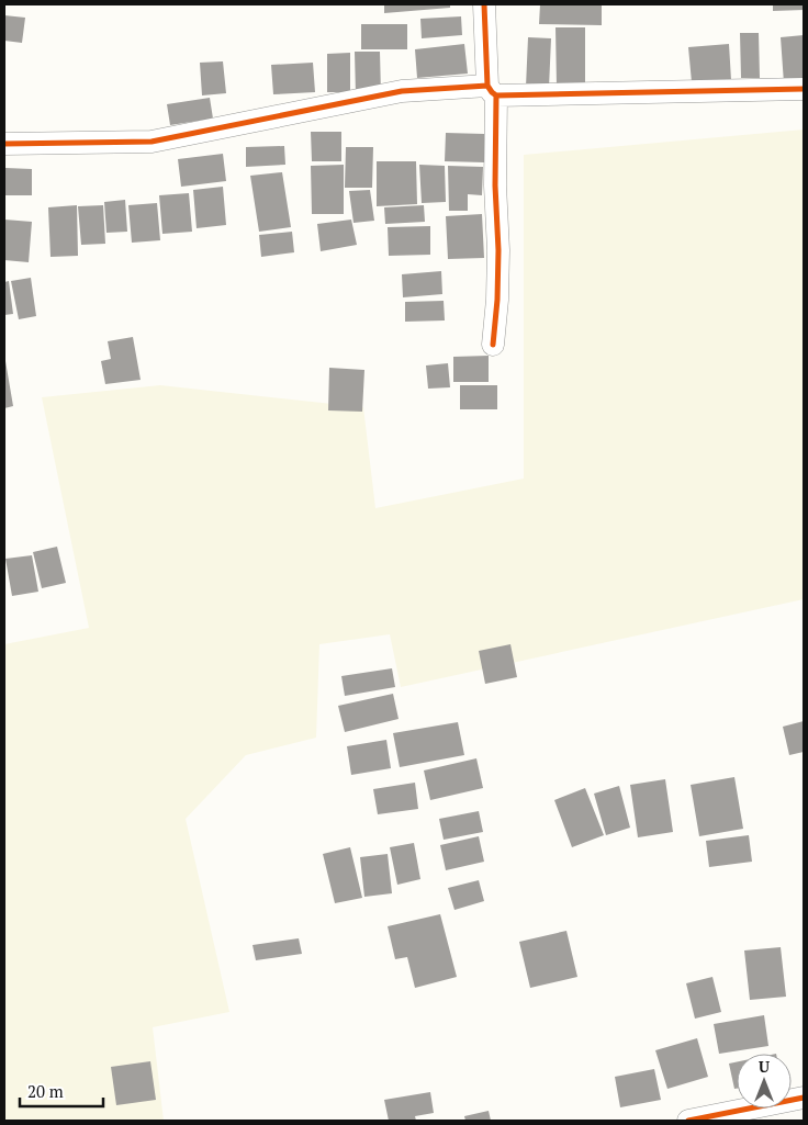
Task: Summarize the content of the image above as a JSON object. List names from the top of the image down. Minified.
{"scale_bar":"20 m","north":"top"}
